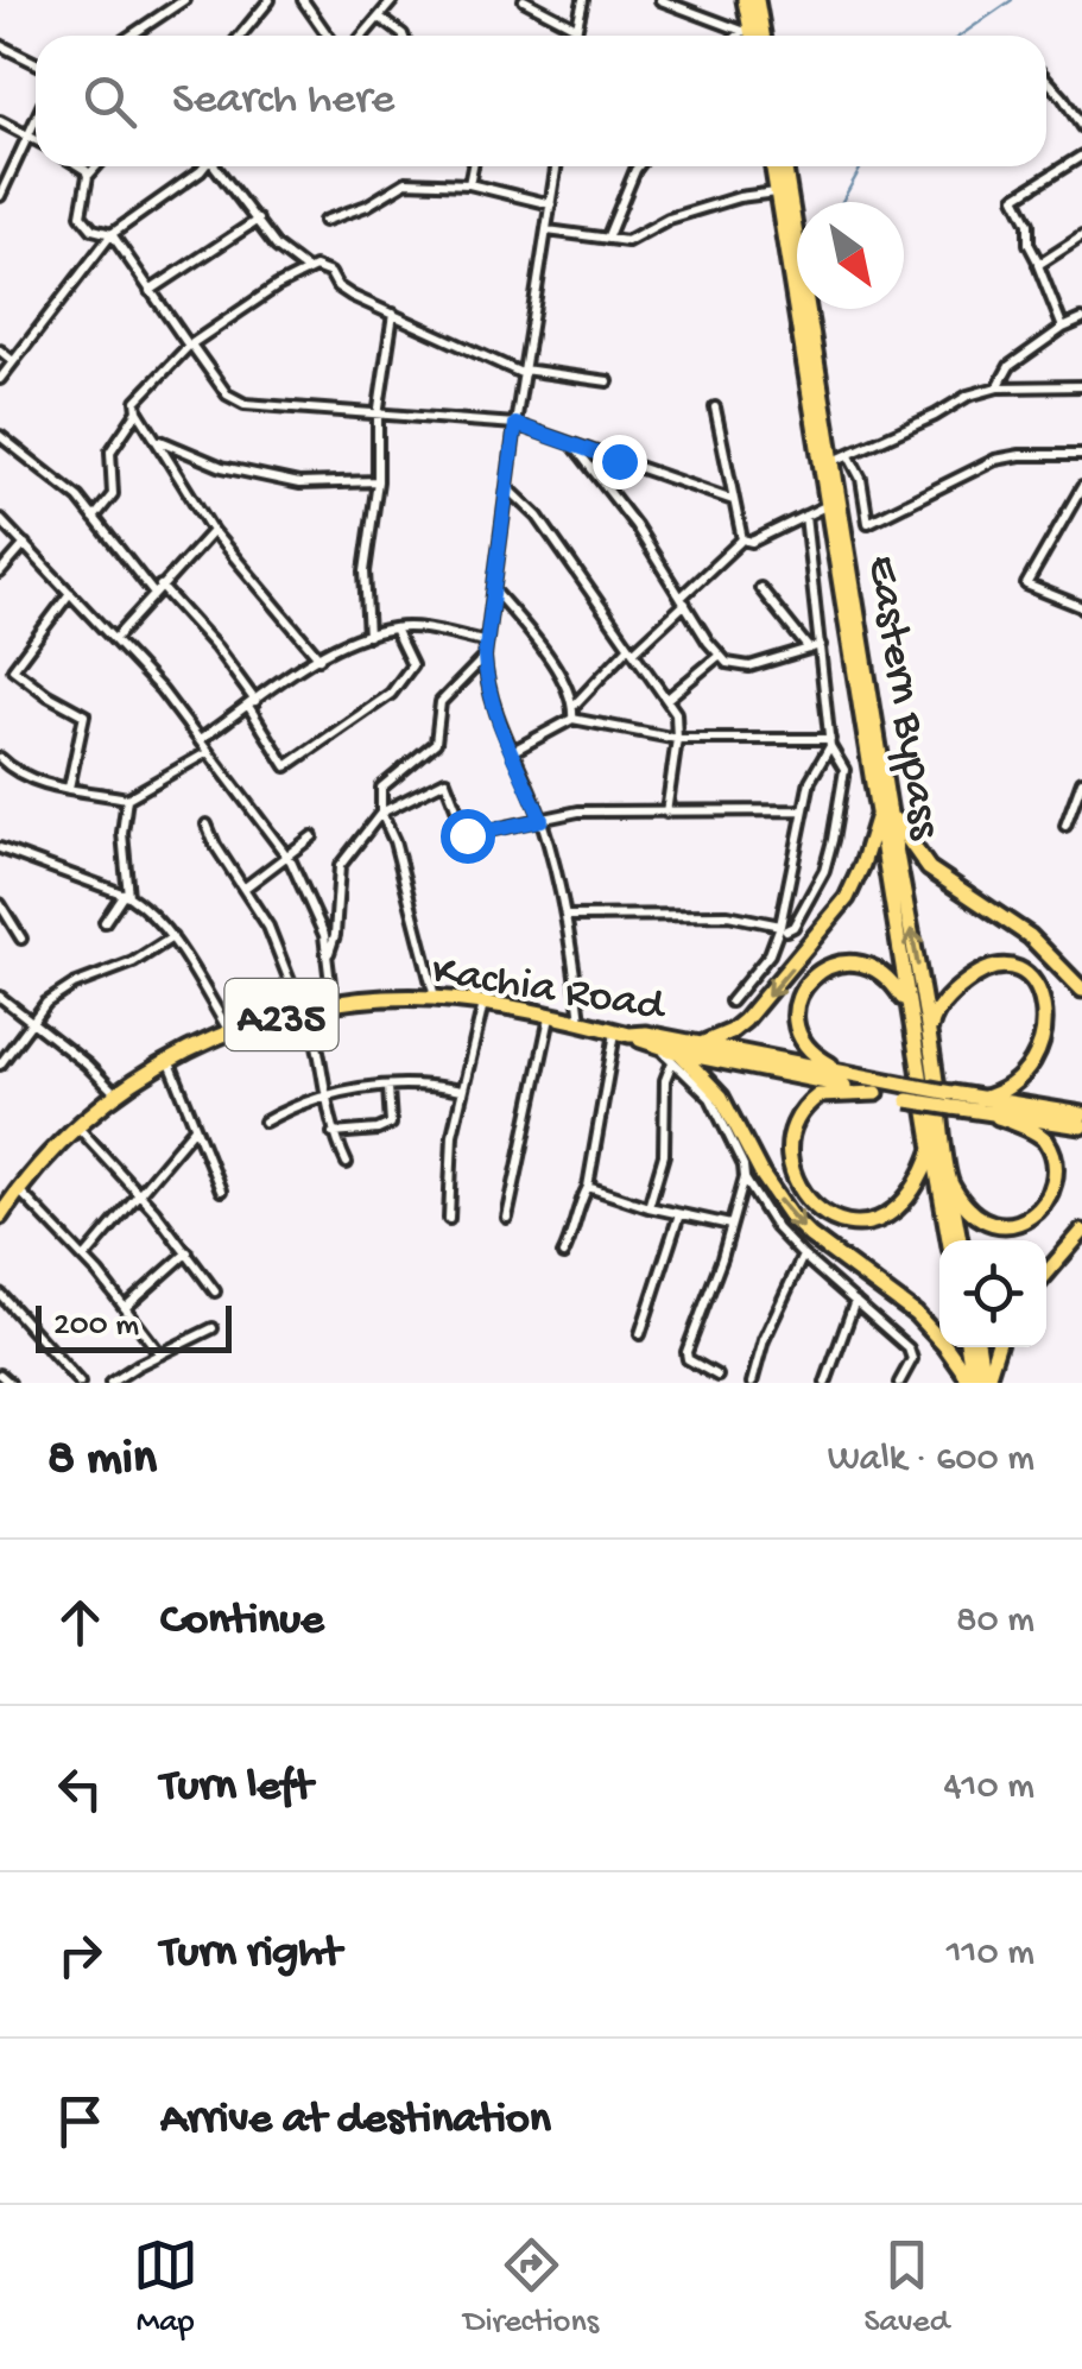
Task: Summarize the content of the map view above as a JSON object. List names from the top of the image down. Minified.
{"streets":{"highway":["Eastern Bypass","Kachia Road","A235"]},"crossings":[["Kachia Road","A235"]],"scale_bar":"200 m","north":"bottom right","page":{"search":"Search here","scale":"200 m","heading":["8 min","Walk · 600 m"],"list":[["Continue","80 m"],["Turn left","410 m"],["Turn right","110 m"],"Arrive at destination"],"nav":["Map","Directions","Saved"]}}
